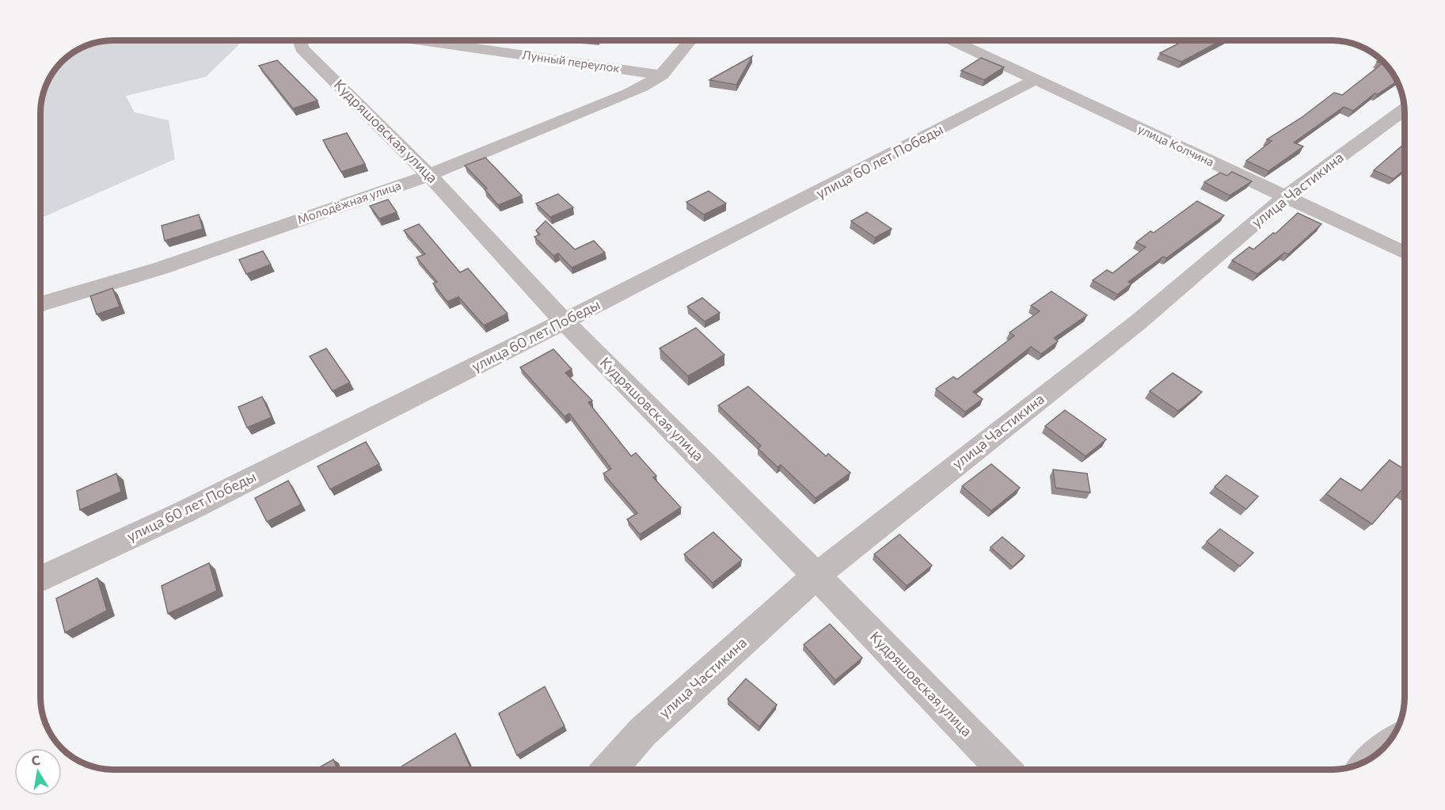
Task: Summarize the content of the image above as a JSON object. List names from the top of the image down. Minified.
{"streets":{"street":["Лунный переулок","Кудряшовская улица","улица Колчина","улица 60 лет Победы","улица Частикина","Молодёжная улица"]},"crossings":[["Лунный переулок","Молодёжная улица"],["Кудряшовская улица","улица 60 лет Победы"],["Кудряшовская улица","улица Частикина"],["Кудряшовская улица","Молодёжная улица"],["улица Колчина","улица 60 лет Победы"],["улица Колчина","улица Частикина"]],"north":"top"}
